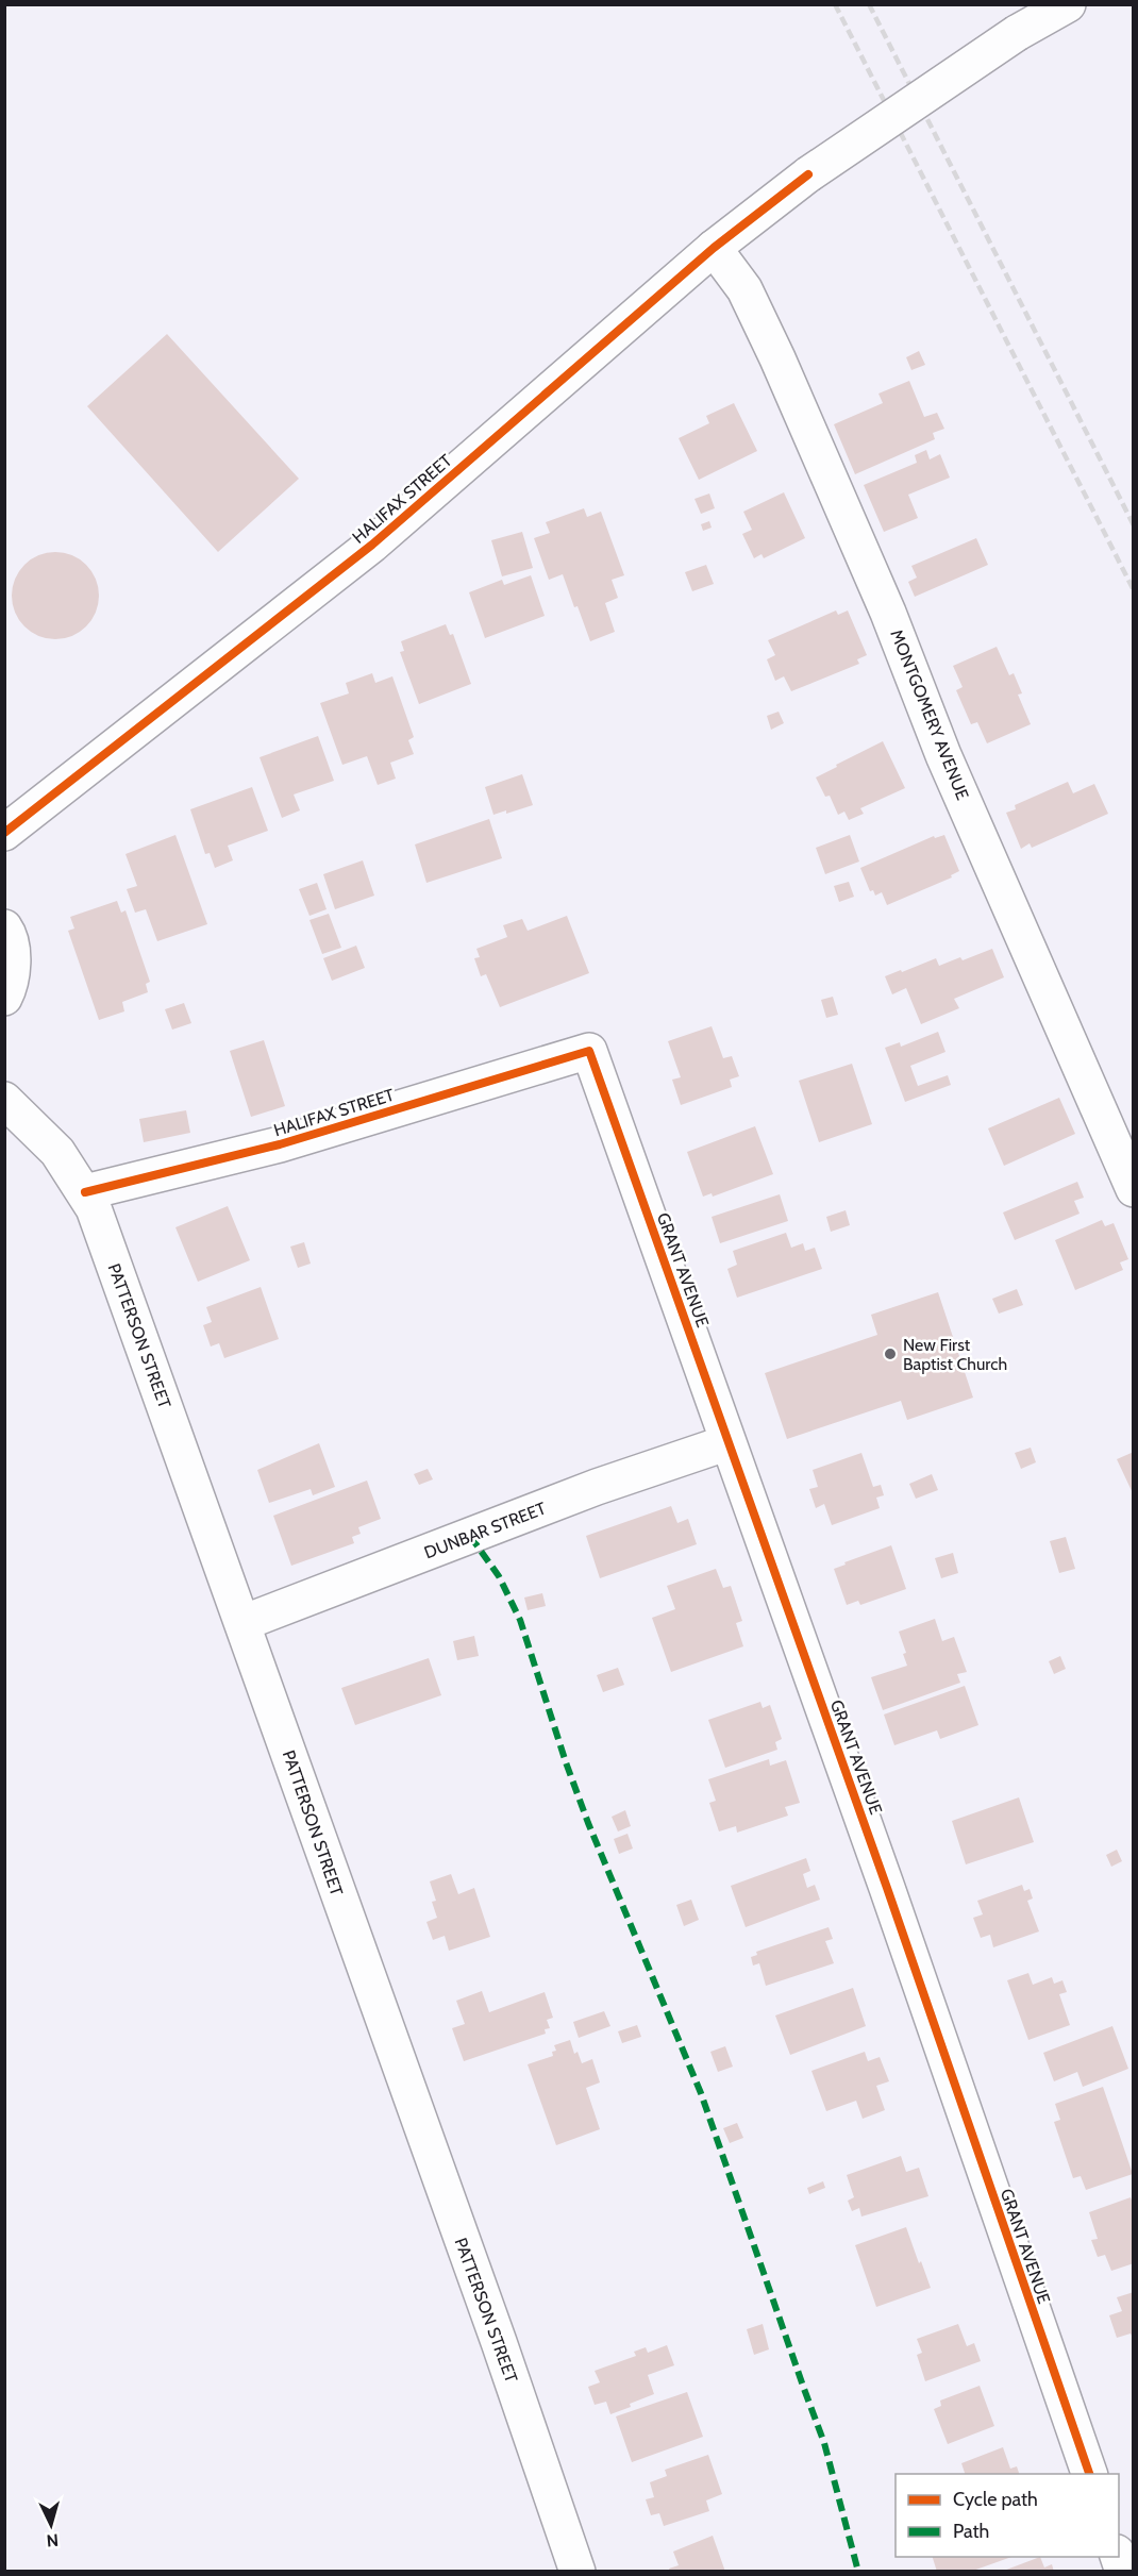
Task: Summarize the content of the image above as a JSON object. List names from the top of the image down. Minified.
{"streets":{"street":["HALIFAX STREET","MONTGOMERY AVENUE","GRANT AVENUE","PATTERSON STREET","DUNBAR STREET"]},"crossings":[["HALIFAX STREET","MONTGOMERY AVENUE"],["HALIFAX STREET","GRANT AVENUE"],["HALIFAX STREET","PATTERSON STREET"],["GRANT AVENUE","DUNBAR STREET"],["PATTERSON STREET","DUNBAR STREET"]],"places":["New First Baptist Church"],"legend":["Cycle path","Path"],"north":"bottom"}
